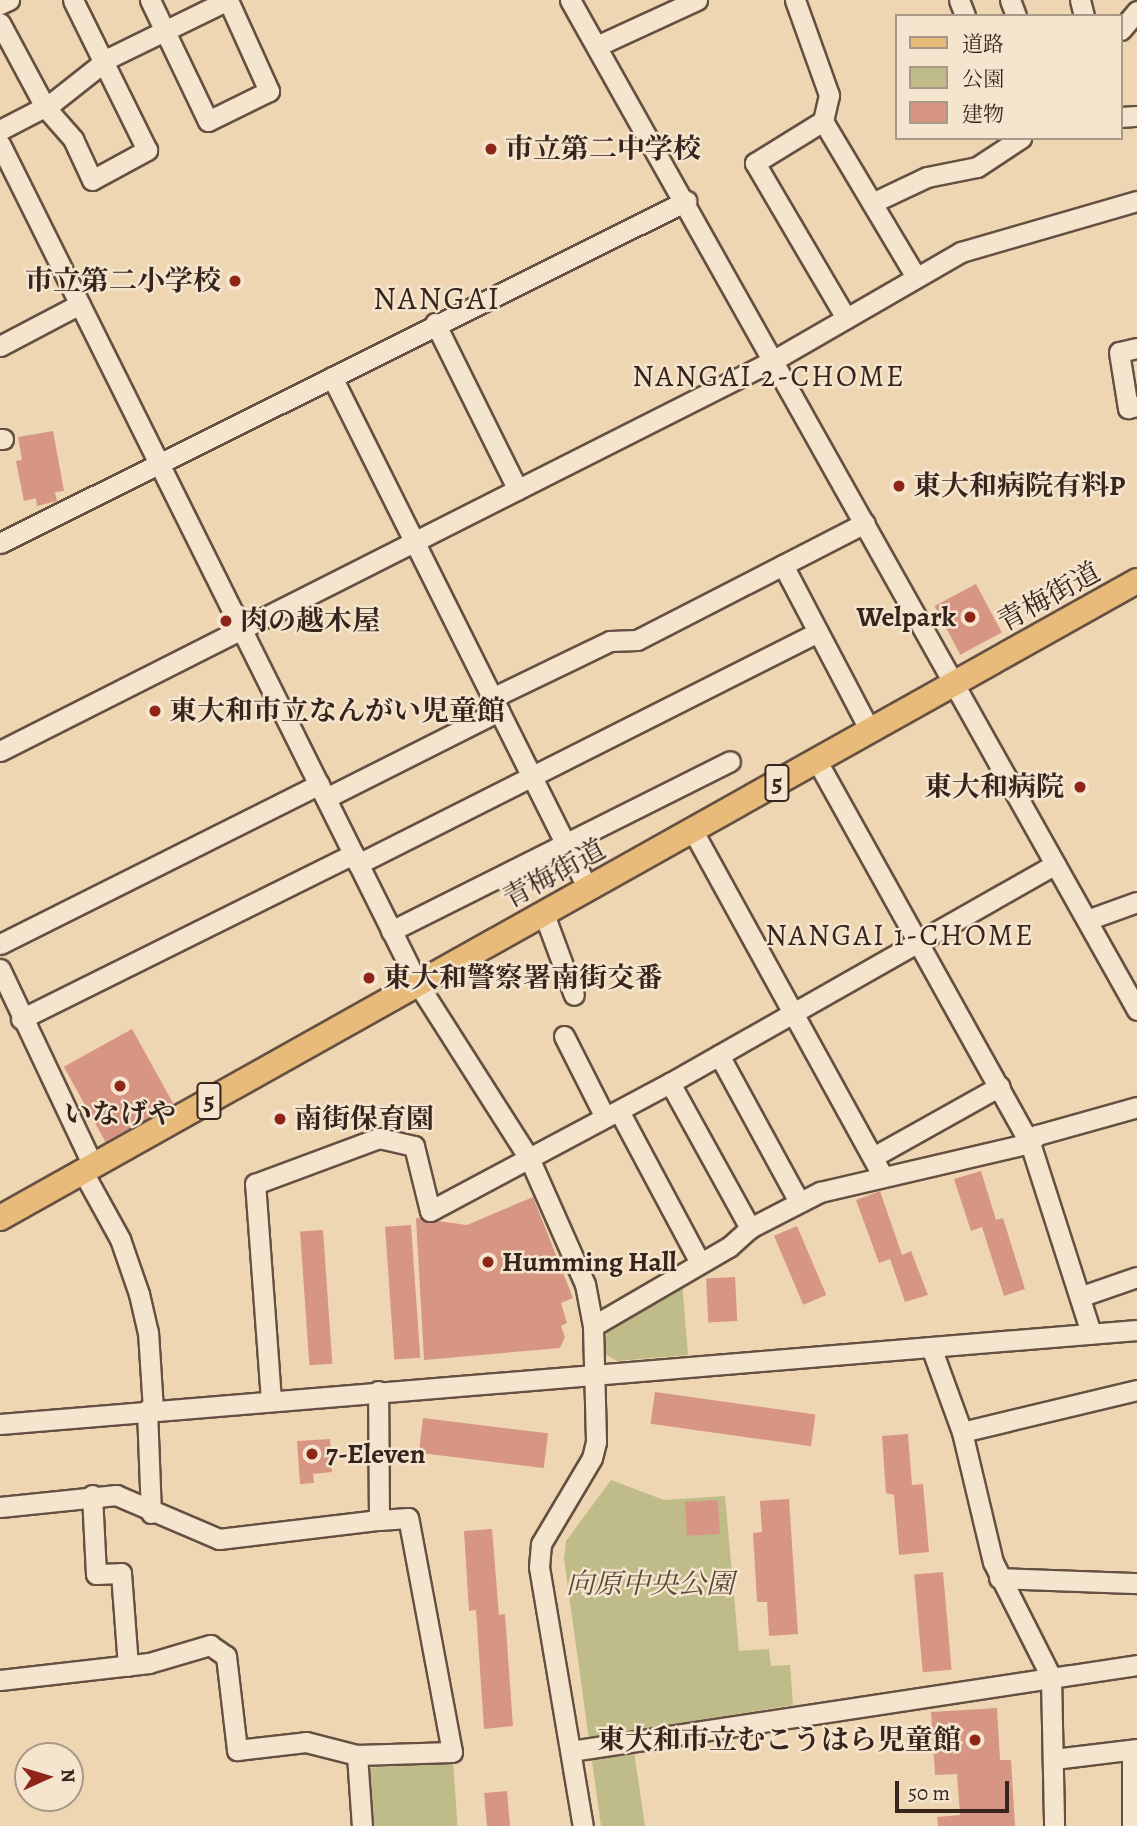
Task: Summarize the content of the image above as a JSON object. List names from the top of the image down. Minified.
{"streets":{"main road":["青梅街道","5"]},"districts":["NANGAI","NANGAI 2-CHOME","NANGAI 1-CHOME"],"parks":["向原中央公園"],"places":["市立第二中学校","市立第二小学校","東大和病院有料P","Welpark","肉の越木屋","東大和市立なんがい児童館","東大和病院","東大和警察署南街交番","いなげや","南街保育園","Humming Hall","7-Eleven","東大和市立むこうはら児童館"],"legend":["道路","公園","建物"],"scale_bar":"50 m","north":"right"}
